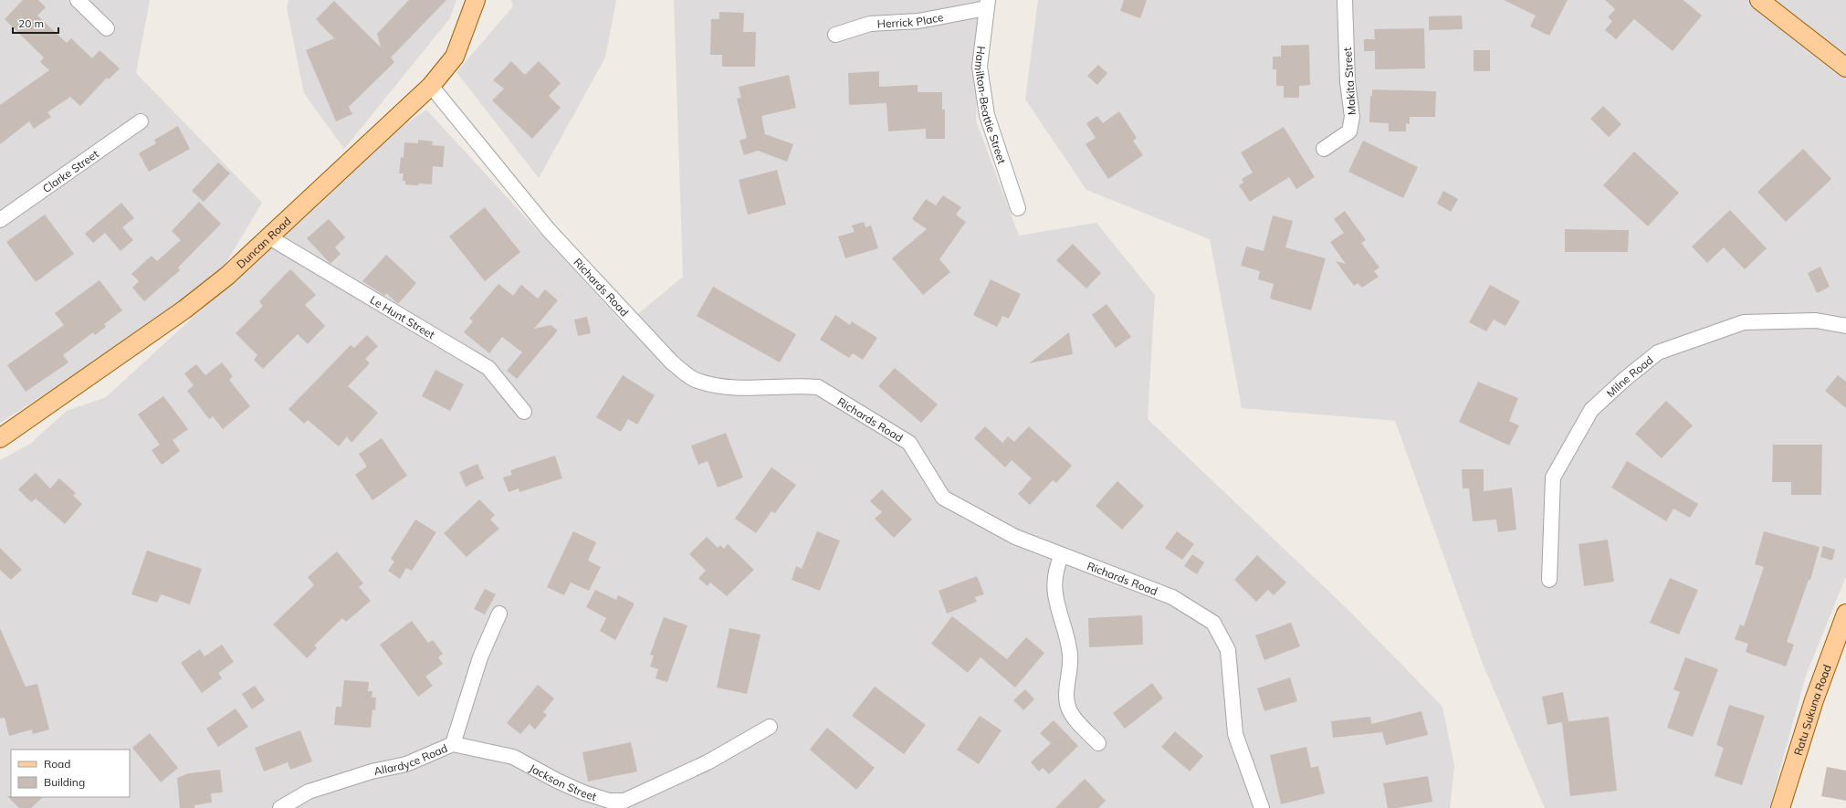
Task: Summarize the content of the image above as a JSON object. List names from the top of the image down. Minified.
{"streets":{"main road":["Duncan Road","Ratu Sukuna Road"],"street":["Herrick Place","Makita Street","Hamilton-Beattie Street","Clarke Street","Richards Road","Le Hunt Street","Milne Road","Allardyce Road","Jackson Street"]},"crossings":[["Herrick Place","Hamilton-Beattie Street"],["Duncan Road","Richards Road"],["Duncan Road","Le Hunt Street"],["Allardyce Road","Jackson Street"]],"legend":["Road","Building"],"scale_bar":"20 m"}
